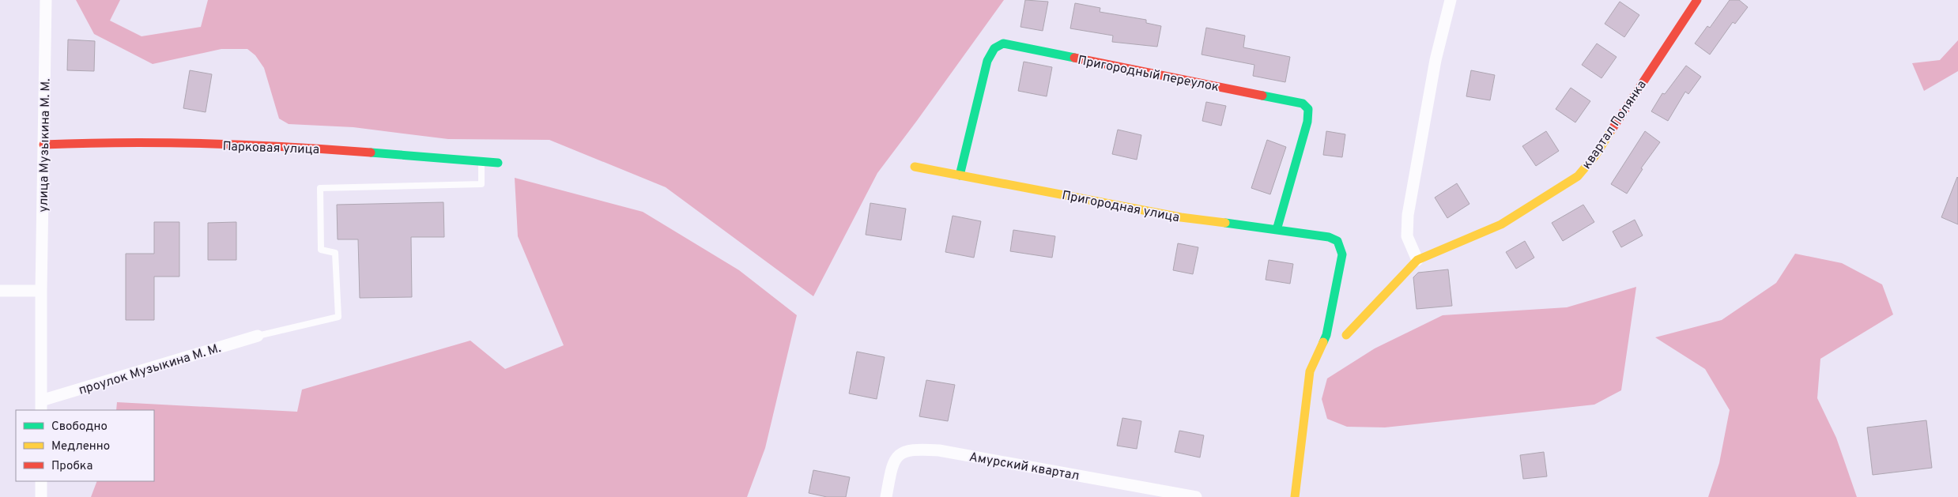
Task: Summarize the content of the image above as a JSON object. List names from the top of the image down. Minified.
{"streets":{"street":["Пригородный переулок","квартал Полянка","улица Музыкина М. М.","Парковая улица","Пригородная улица","проулок Музыкина М. М.","Амурский квартал"]},"crossings":[["Пригородный переулок","Пригородная улица"],["улица Музыкина М. М.","Парковая улица"],["улица Музыкина М. М.","проулок Музыкина М. М."]],"legend":["Свободно","Медленно","Пробка"]}
